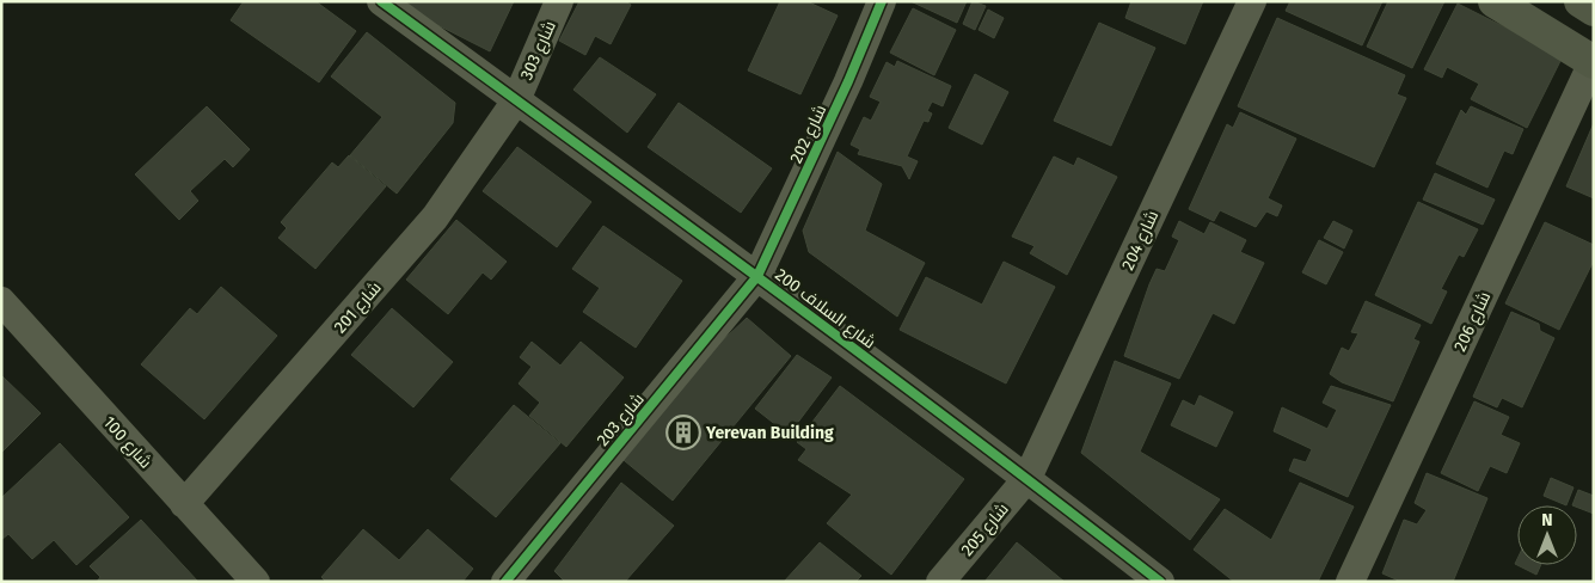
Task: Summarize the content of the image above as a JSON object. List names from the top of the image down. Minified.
{"streets":{"street":["شارع 303","شارع 202","شارع 204","شارع 201","200 شارع السلاف","شارع 206","شارع 203","شارع 100","شارع 205"]},"crossings":[["شارع 303","شارع 201"],["شارع 303","200 شارع السلاف"],["شارع 202","200 شارع السلاف"],["شارع 202","شارع 203"],["شارع 204","200 شارع السلاف"],["شارع 204","شارع 205"],["شارع 201","200 شارع السلاف"],["شارع 201","شارع 100"],["200 شارع السلاف","شارع 203"],["200 شارع السلاف","شارع 205"]],"places":{"building":["Yerevan Building"]},"north":"top"}
